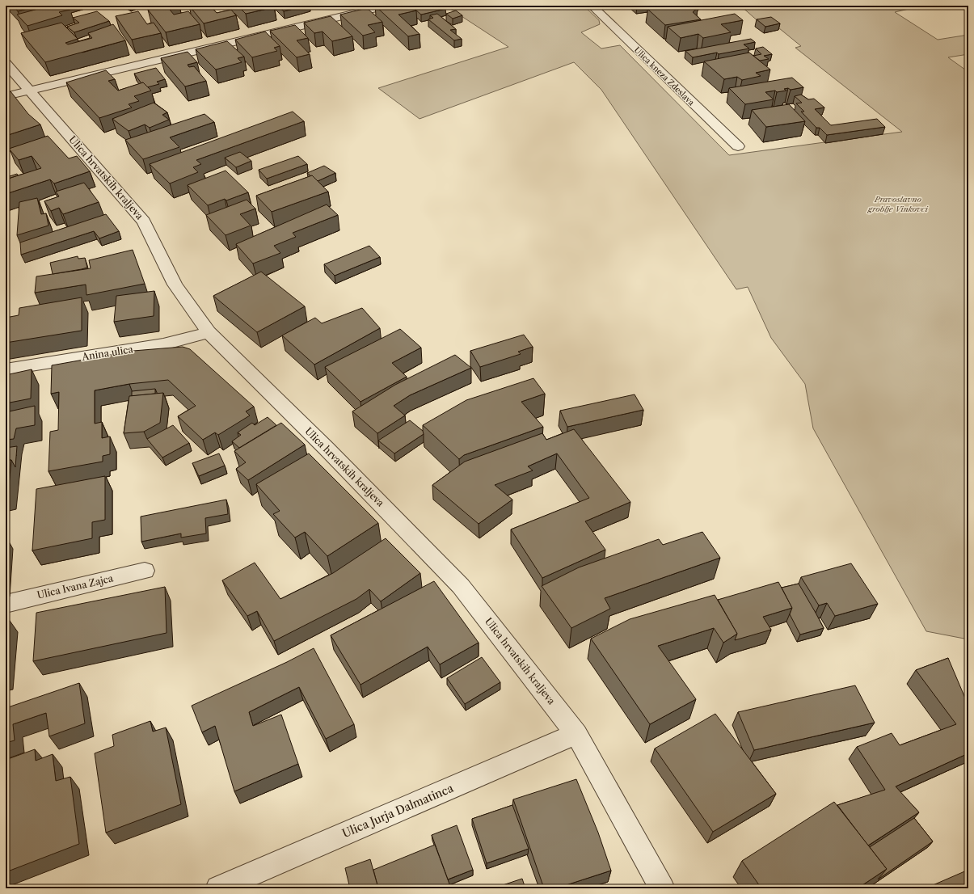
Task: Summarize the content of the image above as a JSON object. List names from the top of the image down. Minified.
{"streets":{"street":["Ulica kneza Zdeslava","Ulica hrvatskih kraljeva","Anina ulica","Ulica Ivana Zajca","Ulica Jurja Dalmatinca"]},"crossings":[["Ulica hrvatskih kraljeva","Anina ulica"],["Ulica hrvatskih kraljeva","Ulica Jurja Dalmatinca"]],"parks":["Pravoslavno groblje Vinkovci"]}
